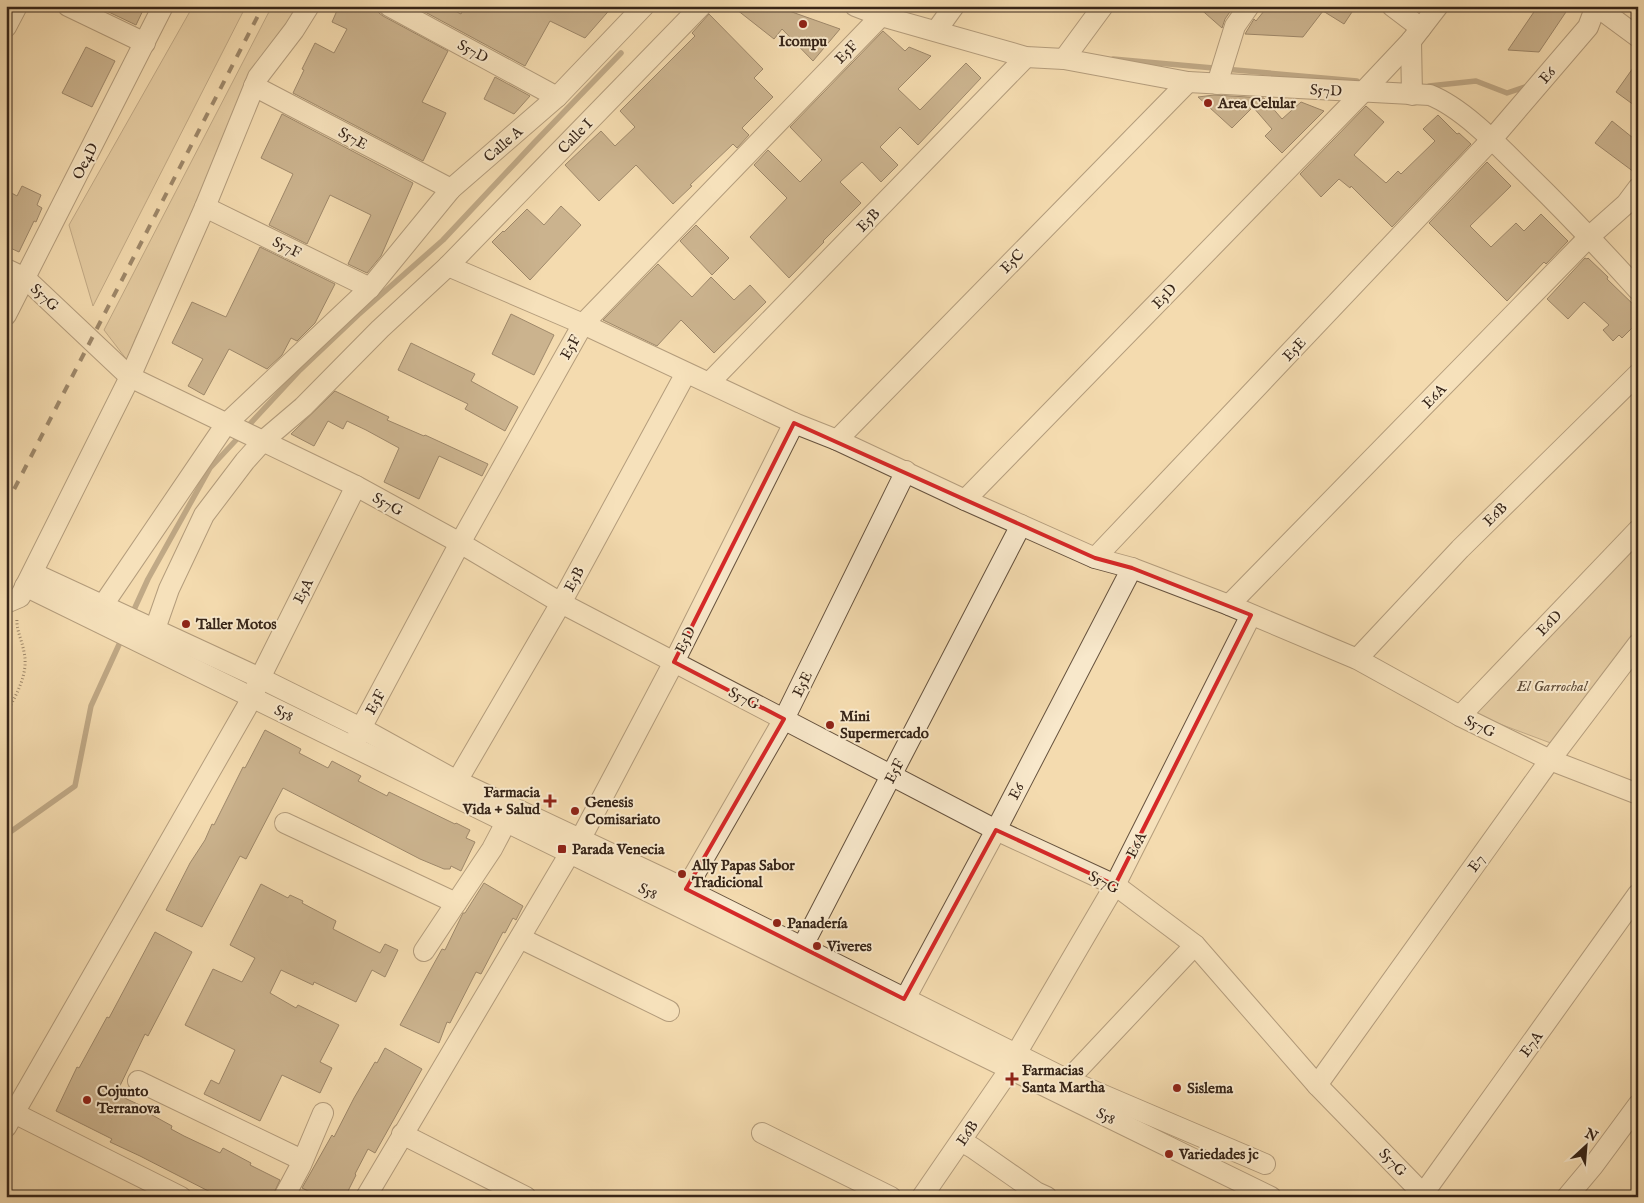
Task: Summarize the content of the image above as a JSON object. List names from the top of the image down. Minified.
{"streets":{"street":["S57D","E5F","E6","Calle I","S57E","Calle A","Oe4D","E5B","S57F","E5C","E5D","S57G","E5E","E6A","E6B","E5A","E6D","S58","E7","E7A"]},"crossings":[["S57D","E5F"],["S57D","E6"],["S57D","Calle A"],["S57D","E5B"],["S57D","E5C"],["S57D","E5D"],["S57D","E5E"],["S57D","E6A"],["E5F","S57G"],["E5F","S58"],["E6","S57G"],["E6","E5E"],["E6","S58"],["Calle I","S57G"],["Calle I","S58"],["S57E","Calle A"],["Calle A","S57F"],["Calle A","S57G"],["Calle A","S58"],["Oe4D","S57G"],["E5B","S57G"],["E5B","S58"],["E5C","S57G"],["E5D","S57G"],["E5D","S58"],["S57G","E5E"],["S57G","E6A"],["S57G","E6B"],["S57G","E5A"],["S57G","E6D"],["S57G","E7"],["S57G","E7A"],["E5E","S58"],["E6A","E6B"],["E6A","S58"],["E6B","S58"],["E5A","S58"]],"parks":["El Garrochal"],"places":{"other":["Icompu","Area Celular","Taller Motos","Mini Supermercado","Genesis Comisariato","Ally Papas Sabor Tradicional","Panadería","Viveres","Sislema","Cojunto Terranova","Variedades jc"],"health":["Farmacia Vida + Salud","Farmacias Santa Martha"],"transit":["Parada Venecia"]},"north":"top right"}
